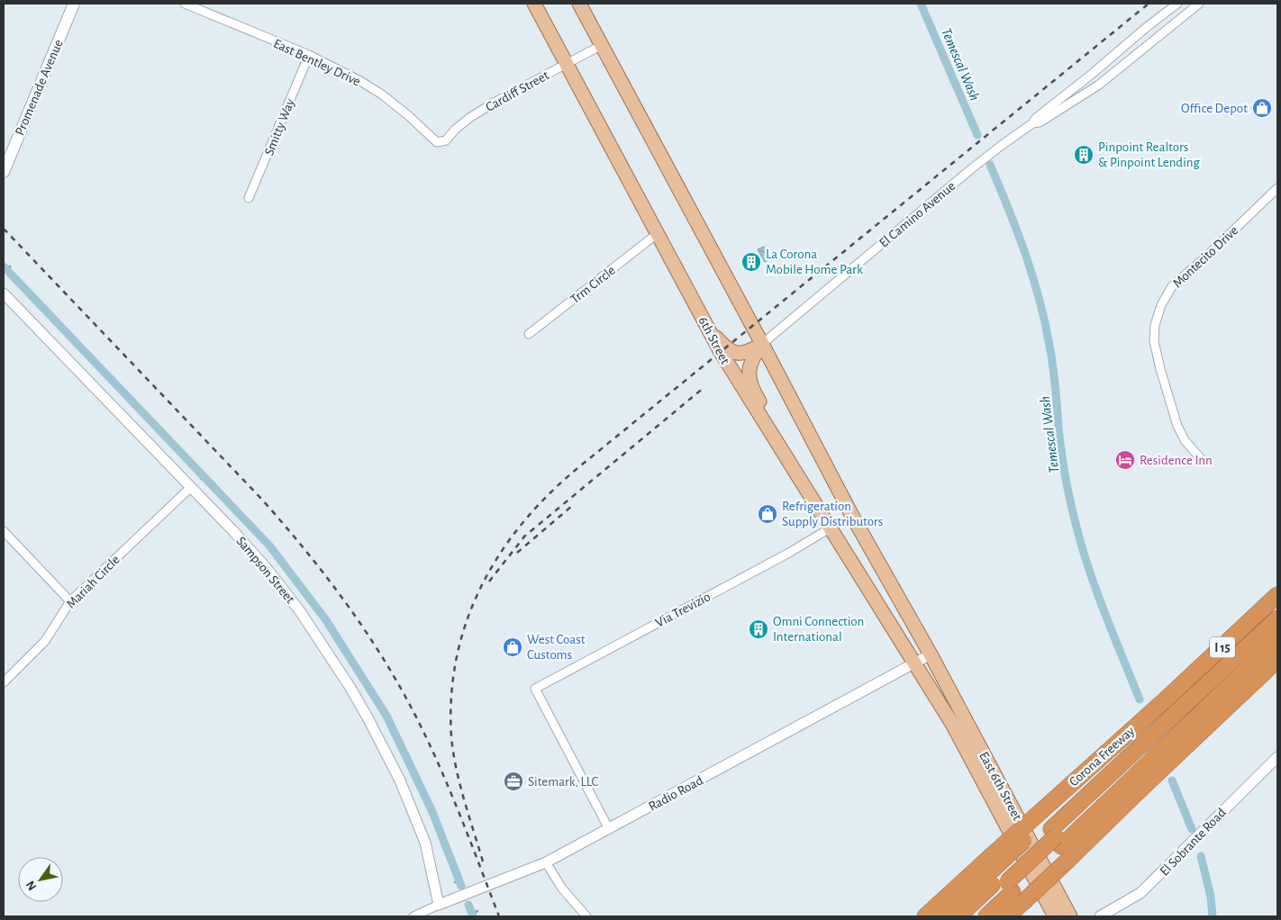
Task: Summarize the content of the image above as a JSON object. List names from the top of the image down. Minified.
{"streets":{"highway":["I 15","Corona Freeway"],"main road":["Promenade Avenue","6th Street","East 6th Street"],"street":["East Bentley Drive","Cardiff Street","Smitty Way","El Camino Avenue","Montecito Drive","Trm Circle","Sampson Street","Mariah Circle","Via Trevizio","Radio Road","El Sobrante Road"]},"crossings":[["East Bentley Drive","Cardiff Street"],["East Bentley Drive","Smitty Way"],["Cardiff Street","6th Street"],["Trm Circle","6th Street"],["6th Street","Via Trevizio"],["6th Street","East 6th Street"],["6th Street","Radio Road"],["Sampson Street","Mariah Circle"],["Sampson Street","Radio Road"],["Via Trevizio","Radio Road"],["East 6th Street","Radio Road"]],"water":["Temescal Wash"],"places":{"shop":["Office Depot","Refrigeration Supply Distributors","West Coast Customs"],"building":["Pinpoint Realtors & Pinpoint Lending","La Corona Mobile Home Park","Omni Connection International"],"hotel":["Residence Inn"],"office":["Sitemark, LLC"]},"north":"bottom left"}
